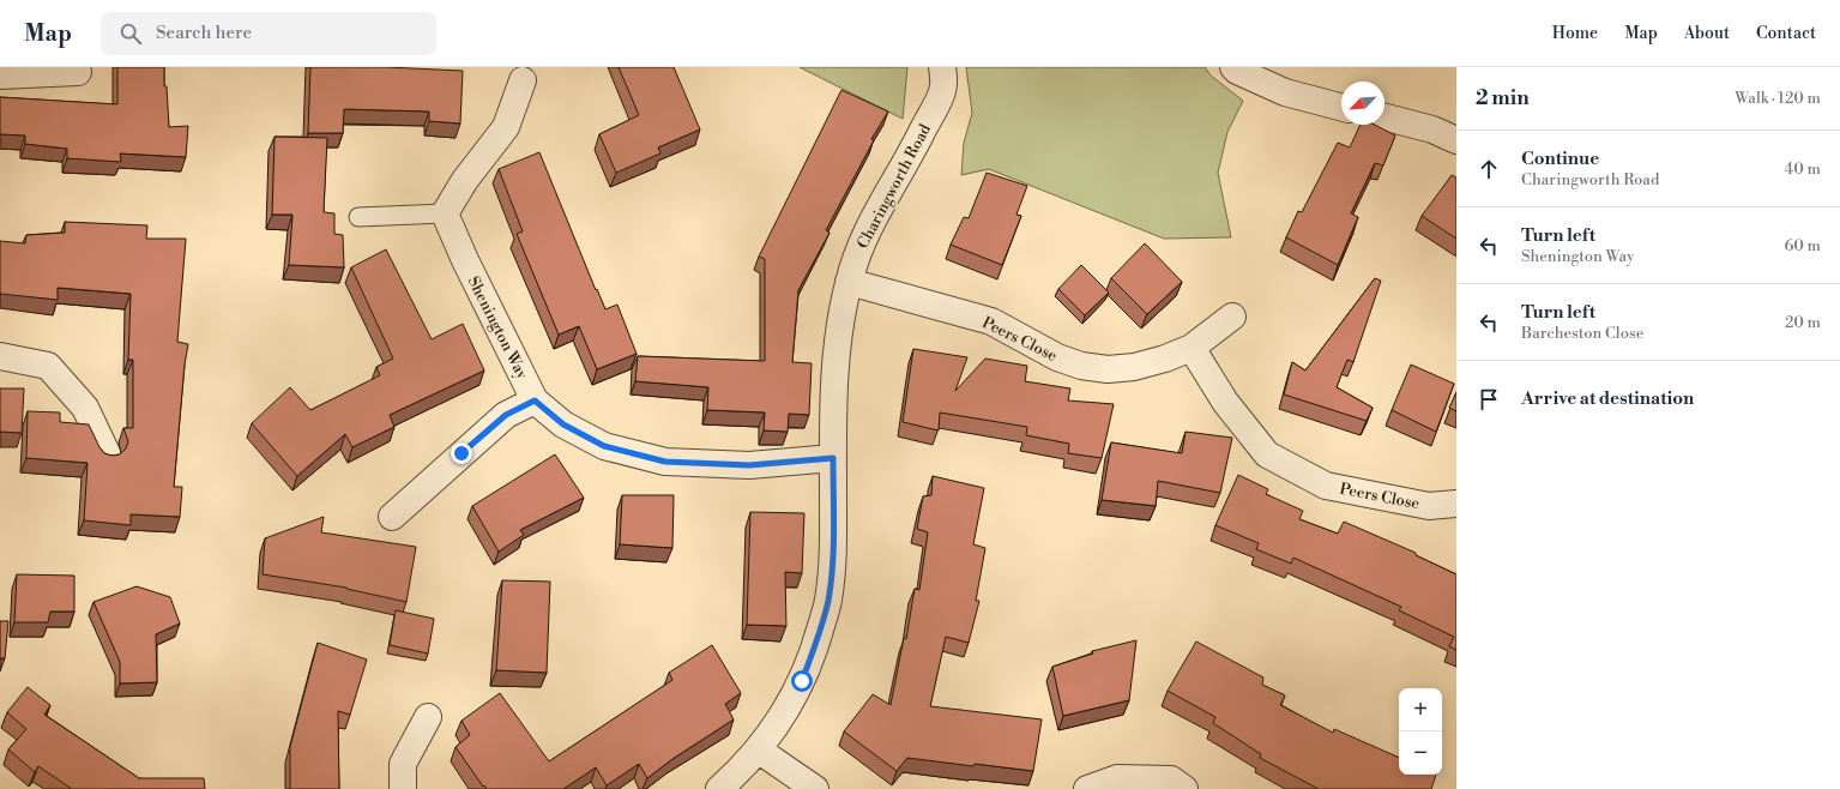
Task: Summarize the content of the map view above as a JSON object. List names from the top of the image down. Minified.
{"streets":{"street":["Charingworth Road","Shenington Way","Peers Close"]},"crossings":[["Charingworth Road","Shenington Way"],["Charingworth Road","Peers Close"]],"north":"bottom left","page":{"header":"Map","search":"Search here","nav":["Home","Map","About","Contact"],"heading":["2 min","Walk · 120 m"],"list":[["Continue","Charingworth Road","40 m"],["Turn left","Shenington Way","60 m"],["Turn left","Barcheston Close","20 m"],"Arrive at destination"],"map_buttons":["+","−"]}}
